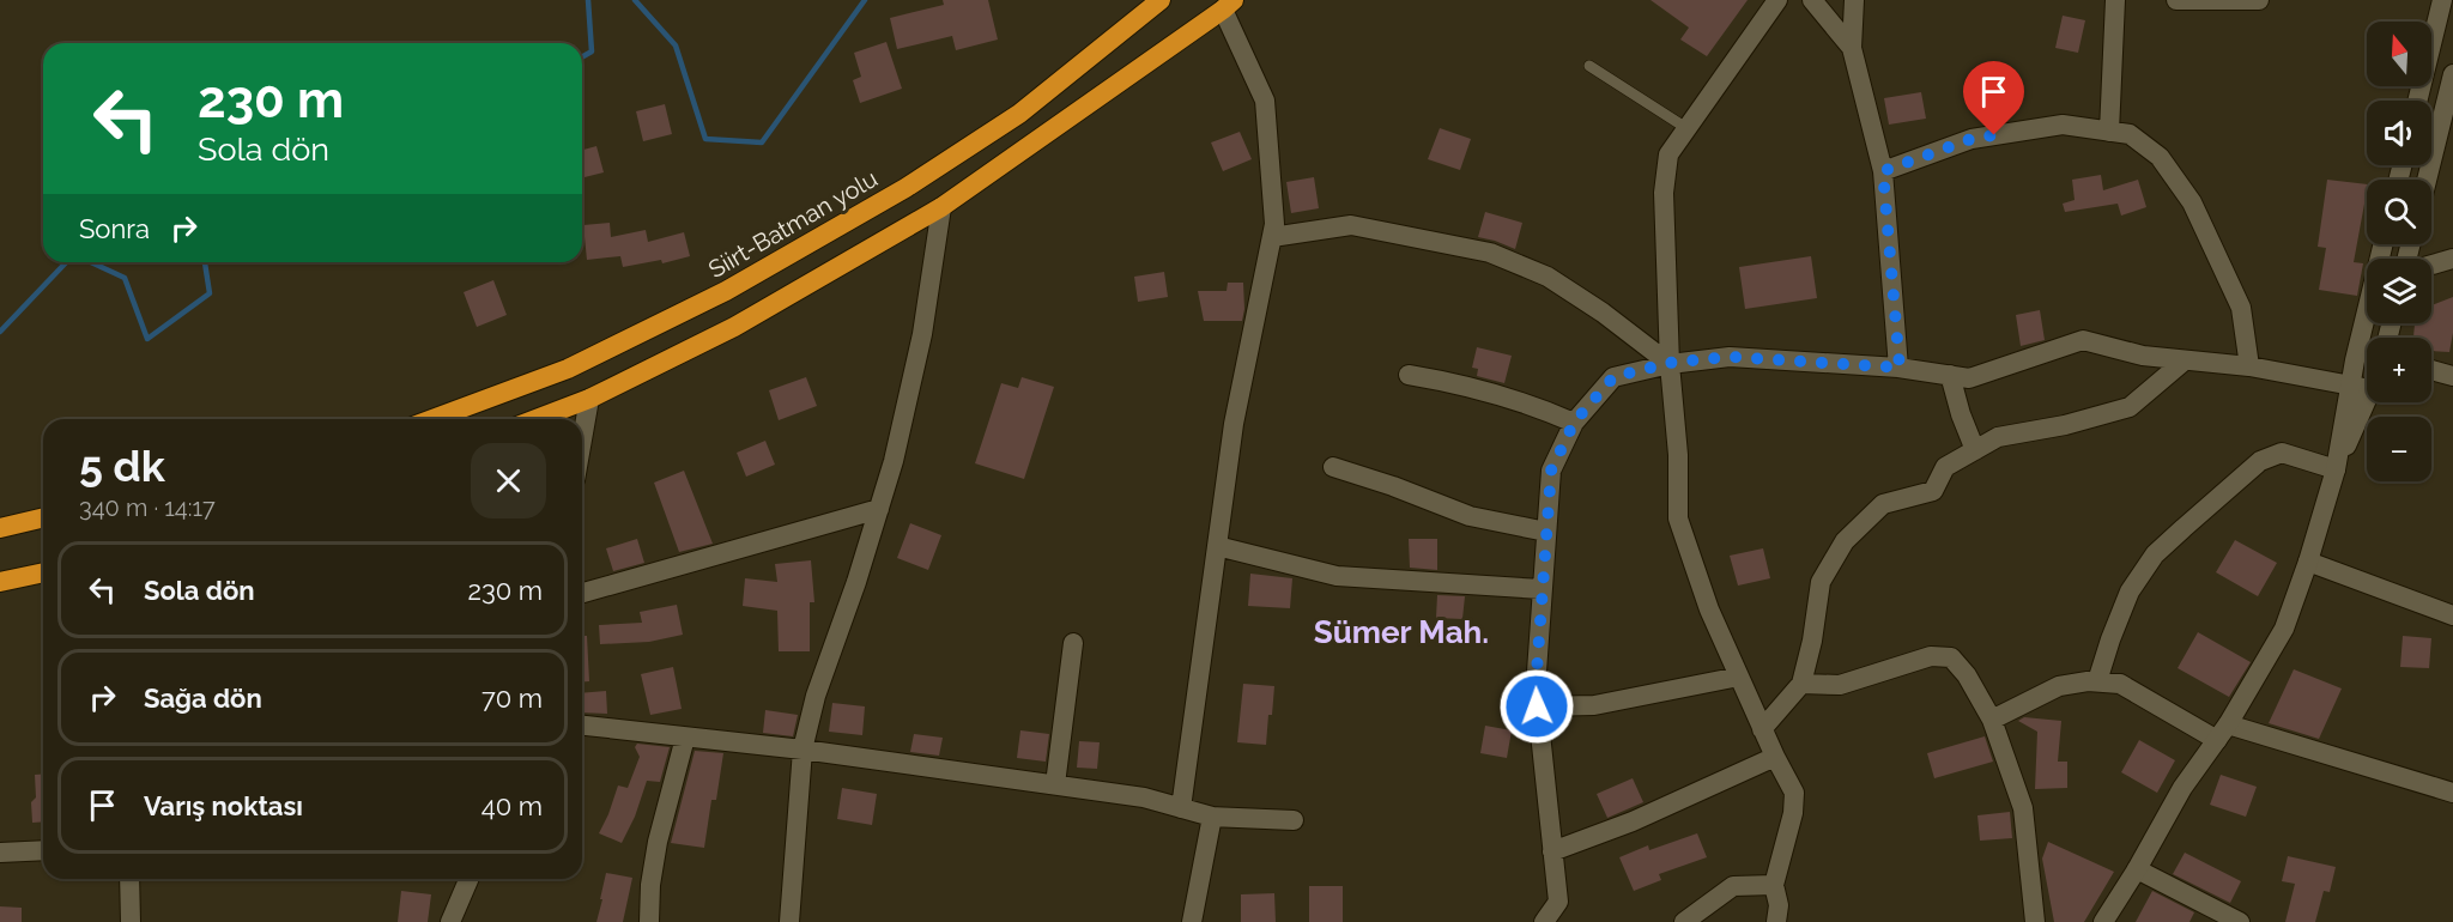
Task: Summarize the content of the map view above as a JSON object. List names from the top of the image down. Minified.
{"streets":{"highway":["Siirt-Batman yolu"]},"districts":["Sümer Mah."],"north":"top","page":{"map_buttons":["+","−"],"turn":["230 m","Sola dön"],"then":"Sonra","heading":["5 dk","340 m · 14:17"],"list":[{"name":"Sola dön","value":"230 m"},{"name":"Sağa dön","value":"70 m"},{"name":"Varış noktası","value":"40 m"}]}}
